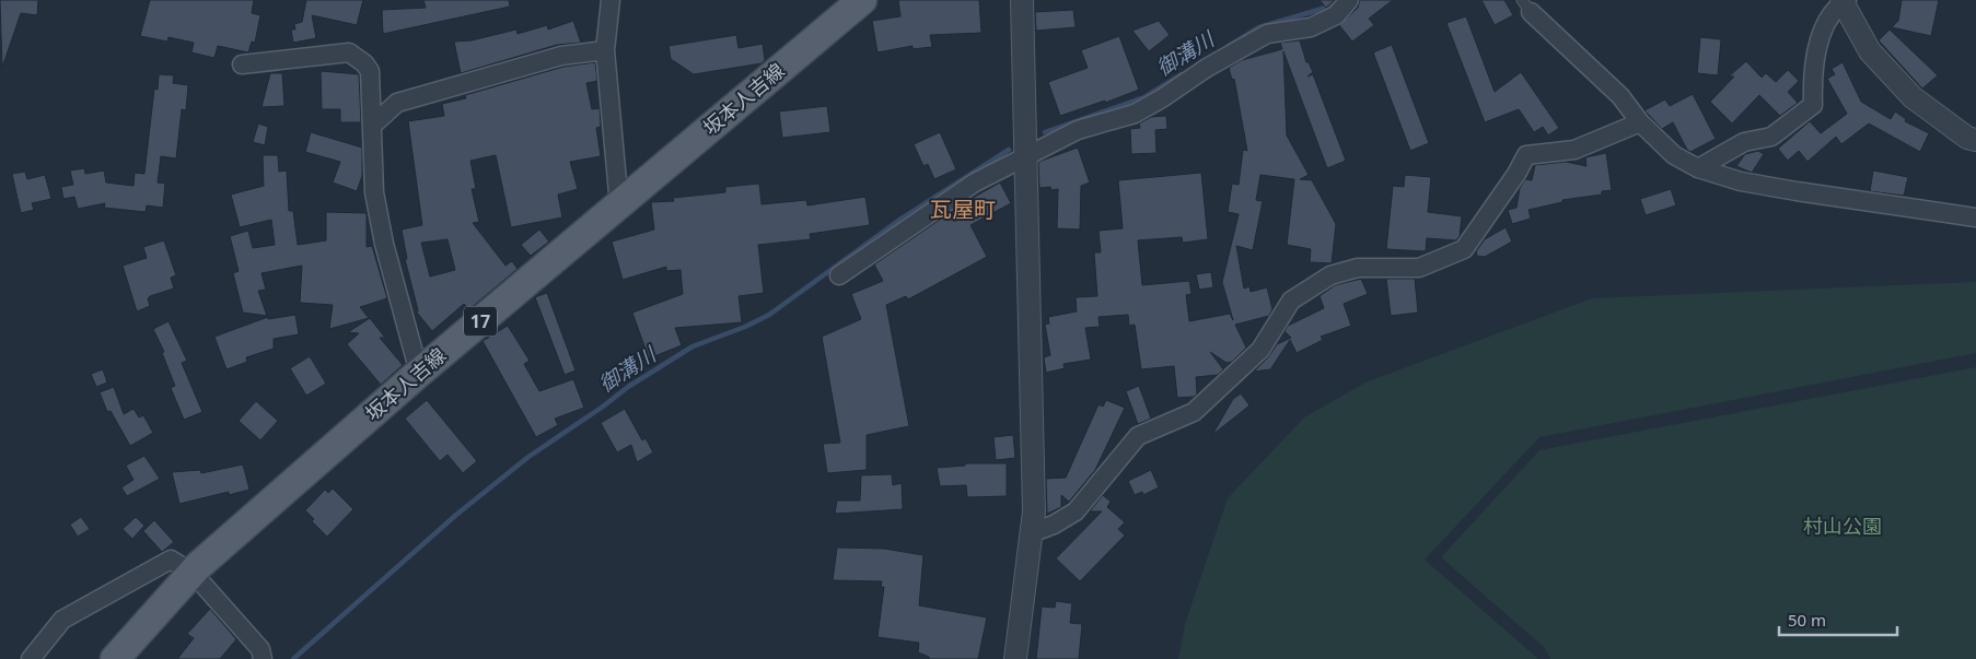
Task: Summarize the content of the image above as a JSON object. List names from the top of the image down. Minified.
{"streets":{"main road":["坂本人吉線","17"]},"districts":["瓦屋町"],"water":["御溝川"],"parks":["村山公園"],"scale_bar":"50 m"}
